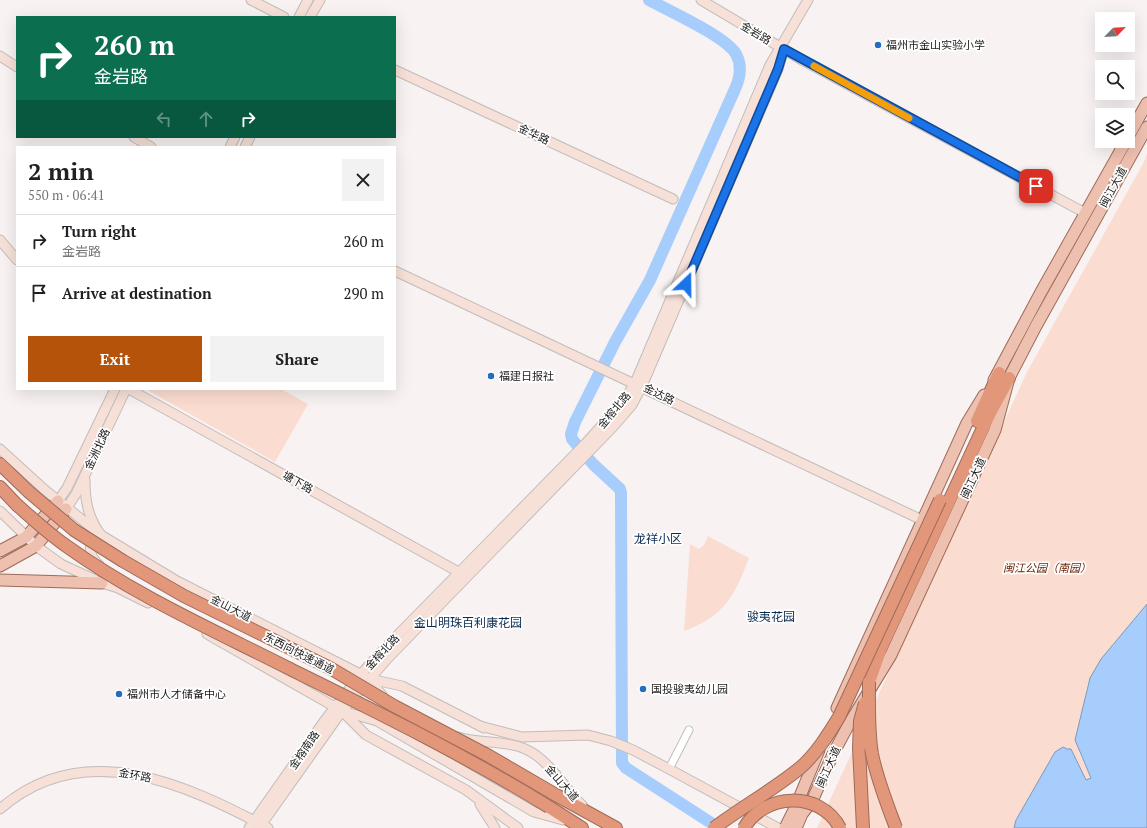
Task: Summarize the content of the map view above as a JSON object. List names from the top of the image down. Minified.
{"streets":{"highway":["东西向快速通道"],"main road":["金岩路","金华路","闽江大道","金达路","金榕北路","金洲北路","塘下路","金山大道","金榕南路","金环路"]},"crossings":[["金岩路","闽江大道"],["金岩路","金榕北路"],["闽江大道","金达路"],["金达路","金榕北路"],["金榕北路","塘下路"],["金榕北路","金山大道"],["金榕北路","金榕南路"],["金洲北路","金山大道"],["金山大道","东西向快速通道"],["金山大道","金榕南路"],["金榕南路","金环路"]],"districts":["龙祥小区","骏夷花园","金山明珠百利康花园"],"parks":["闽江公园（南园）"],"places":["福州市金山实验小学","福建日报社","国投骏夷幼儿园","福州市人才储备中心"],"north":"top right","page":{"turn":["260 m","金岩路"],"heading":["2 min","550 m · 06:41"],"list":[{"name":"Turn right","note":"金岩路","value":"260 m"},{"name":"Arrive at destination","value":"290 m"}],"buttons":["Exit","Share"]}}
